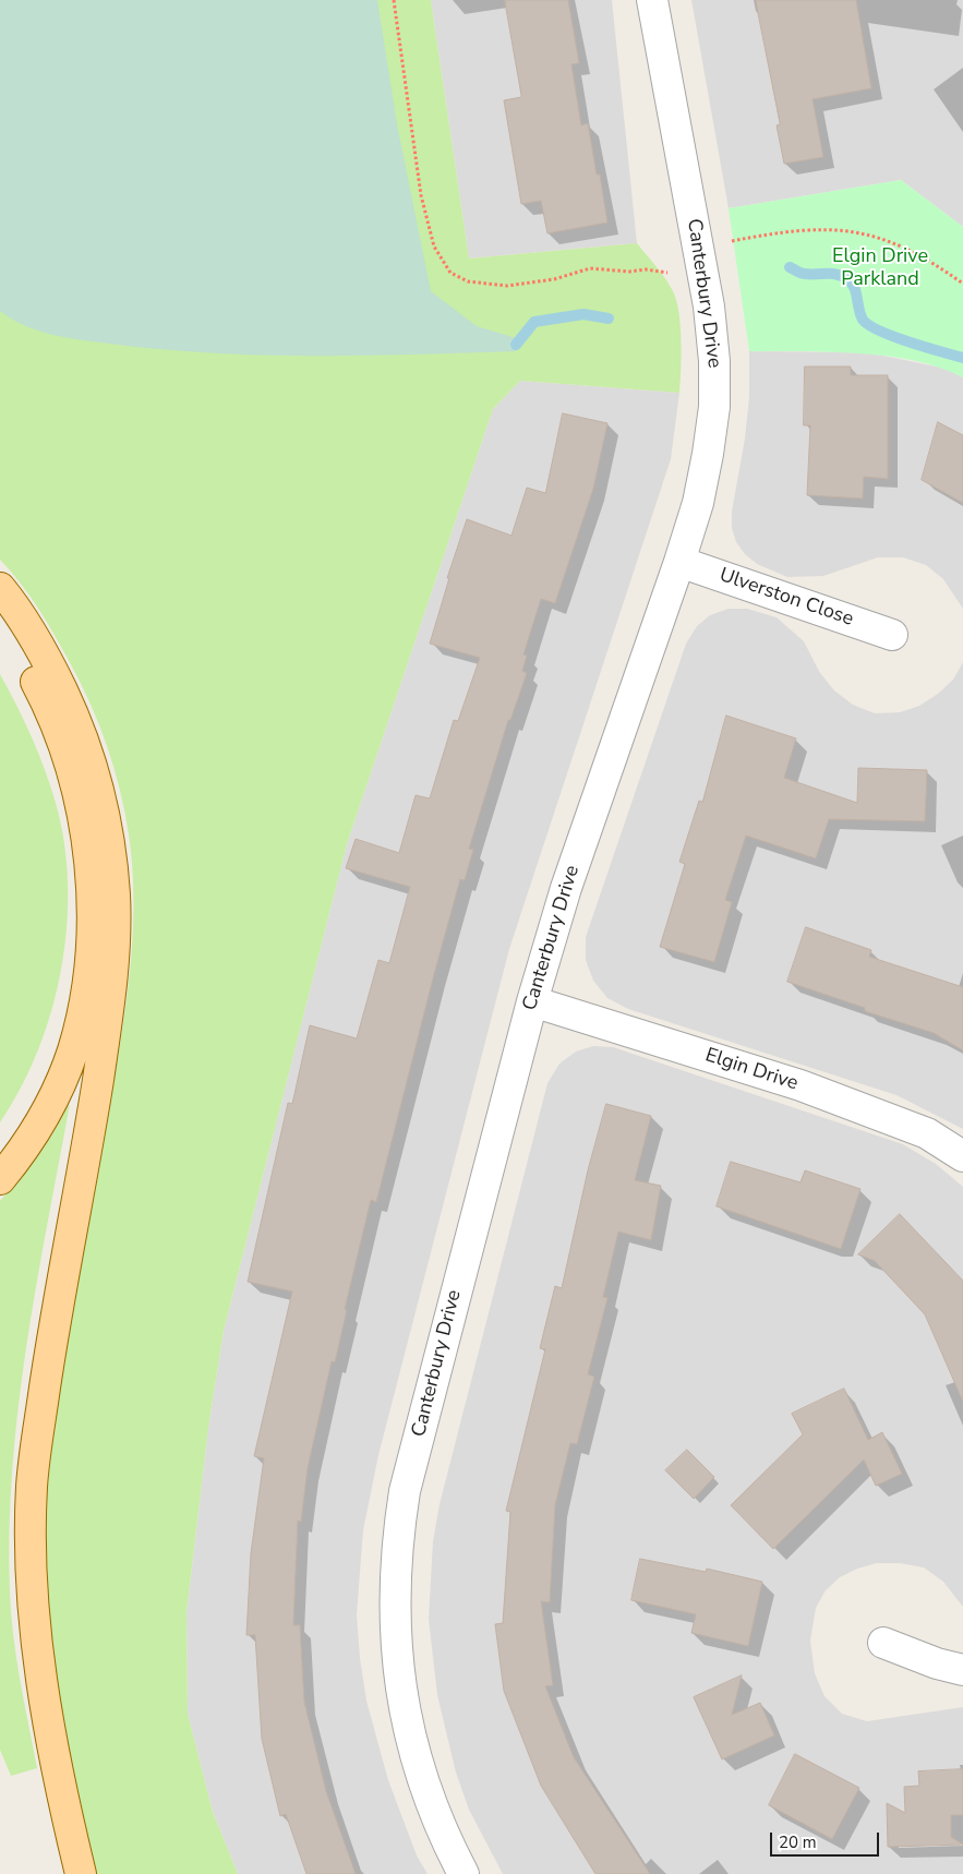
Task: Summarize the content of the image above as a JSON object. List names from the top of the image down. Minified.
{"streets":{"street":["Canterbury Drive","Ulverston Close","Elgin Drive"]},"crossings":[["Canterbury Drive","Ulverston Close"],["Canterbury Drive","Elgin Drive"]],"parks":["Elgin Drive Parkland"],"scale_bar":"20 m"}
